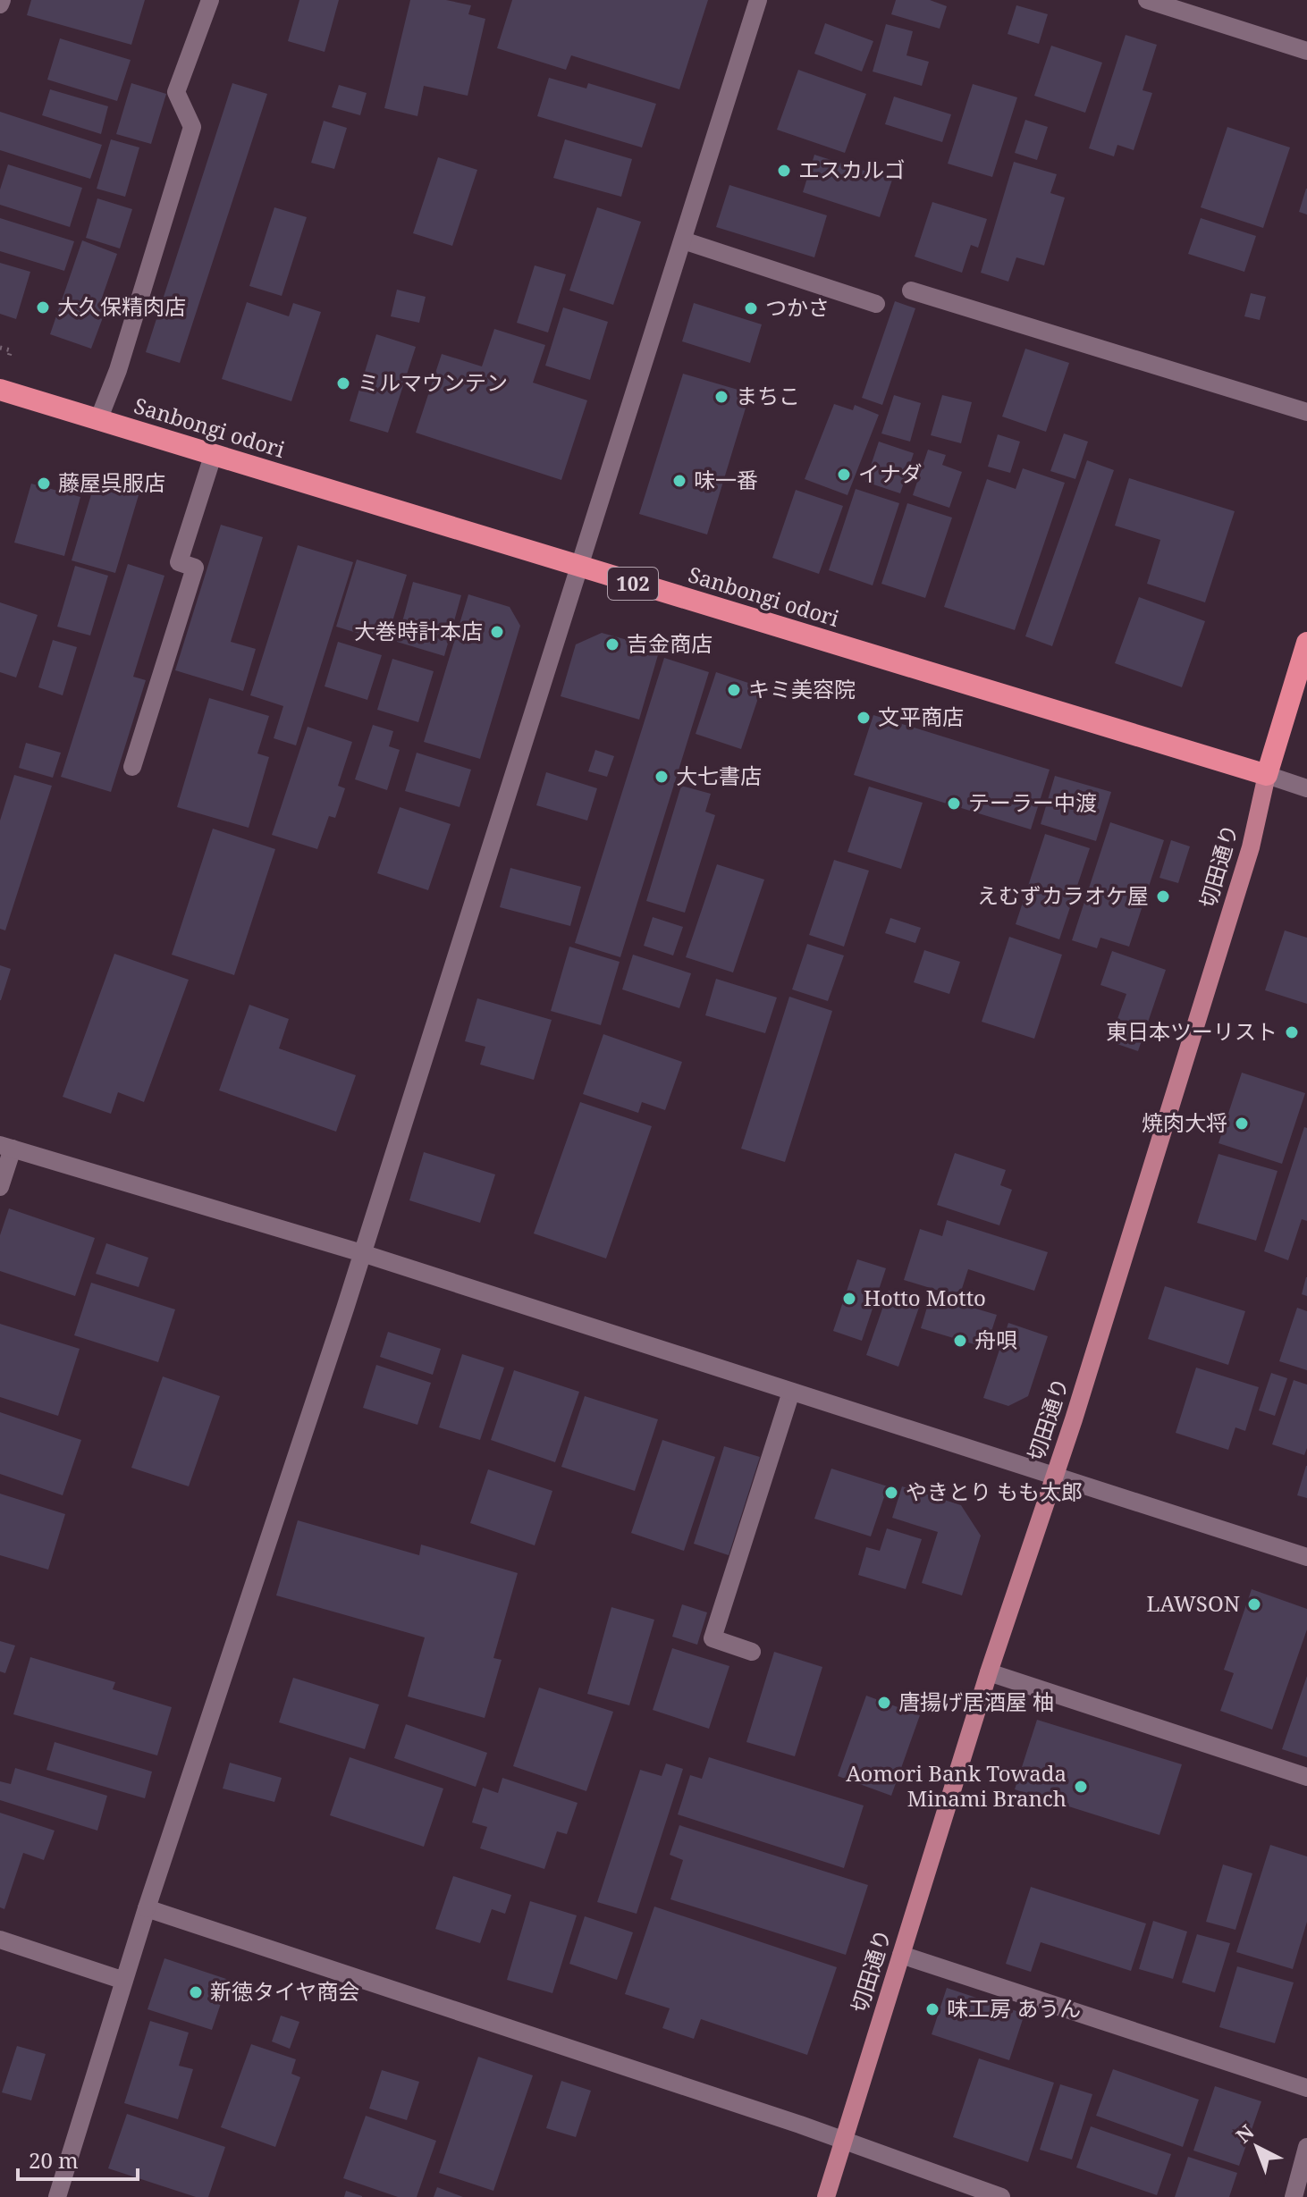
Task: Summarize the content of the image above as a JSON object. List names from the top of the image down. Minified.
{"streets":{"highway":["Sanbongi odori","102"],"main road":["切田通り"]},"crossings":[["Sanbongi odori","切田通り"]],"places":["エスカルゴ","大久保精肉店","つかさ","ミルマウンテン","まちこ","イナダ","味一番","藤屋呉服店","大巻時計本店","吉金商店","キミ美容院","文平商店","大七書店","テーラー中渡","えむずカラオケ屋","東日本ツーリスト","焼肉大将","Hotto Motto","舟唄","やきとり もも太郎","LAWSON","唐揚げ居酒屋 柚","Aomori Bank Towada Minami Branch","新徳タイヤ商会","味工房 あうん"],"scale_bar":"20 m","north":"top left"}
